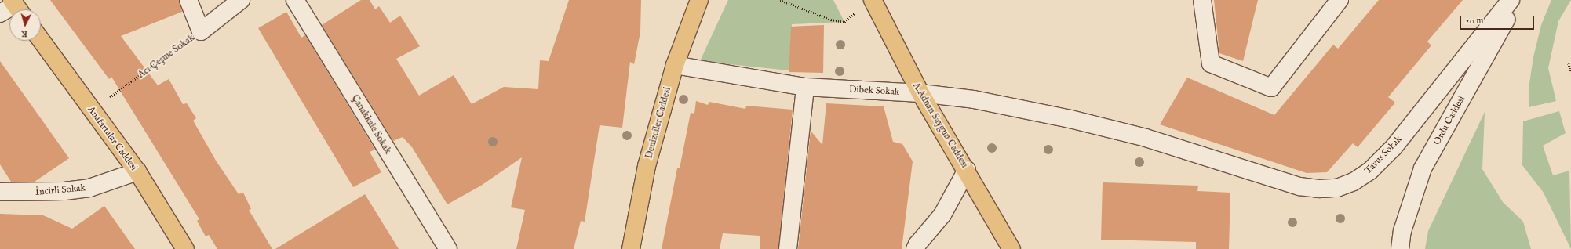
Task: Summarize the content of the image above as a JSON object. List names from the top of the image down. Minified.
{"streets":{"main road":["Denizciler Caddesi","A.Adnan Saygun Caddesi","Anafartalar Caddesi"],"street":["Acı Çeşme Sokak","Dibek Sokak","Ordu Caddesi","Çanakkale Sokak","Tavus Sokak","İncirli Sokak"]},"crossings":[["Acı Çeşme Sokak","Anafartalar Caddesi"],["Dibek Sokak","Denizciler Caddesi"],["Dibek Sokak","A.Adnan Saygun Caddesi"],["Dibek Sokak","Tavus Sokak"],["Anafartalar Caddesi","İncirli Sokak"]],"scale_bar":"20 m","north":"bottom"}
